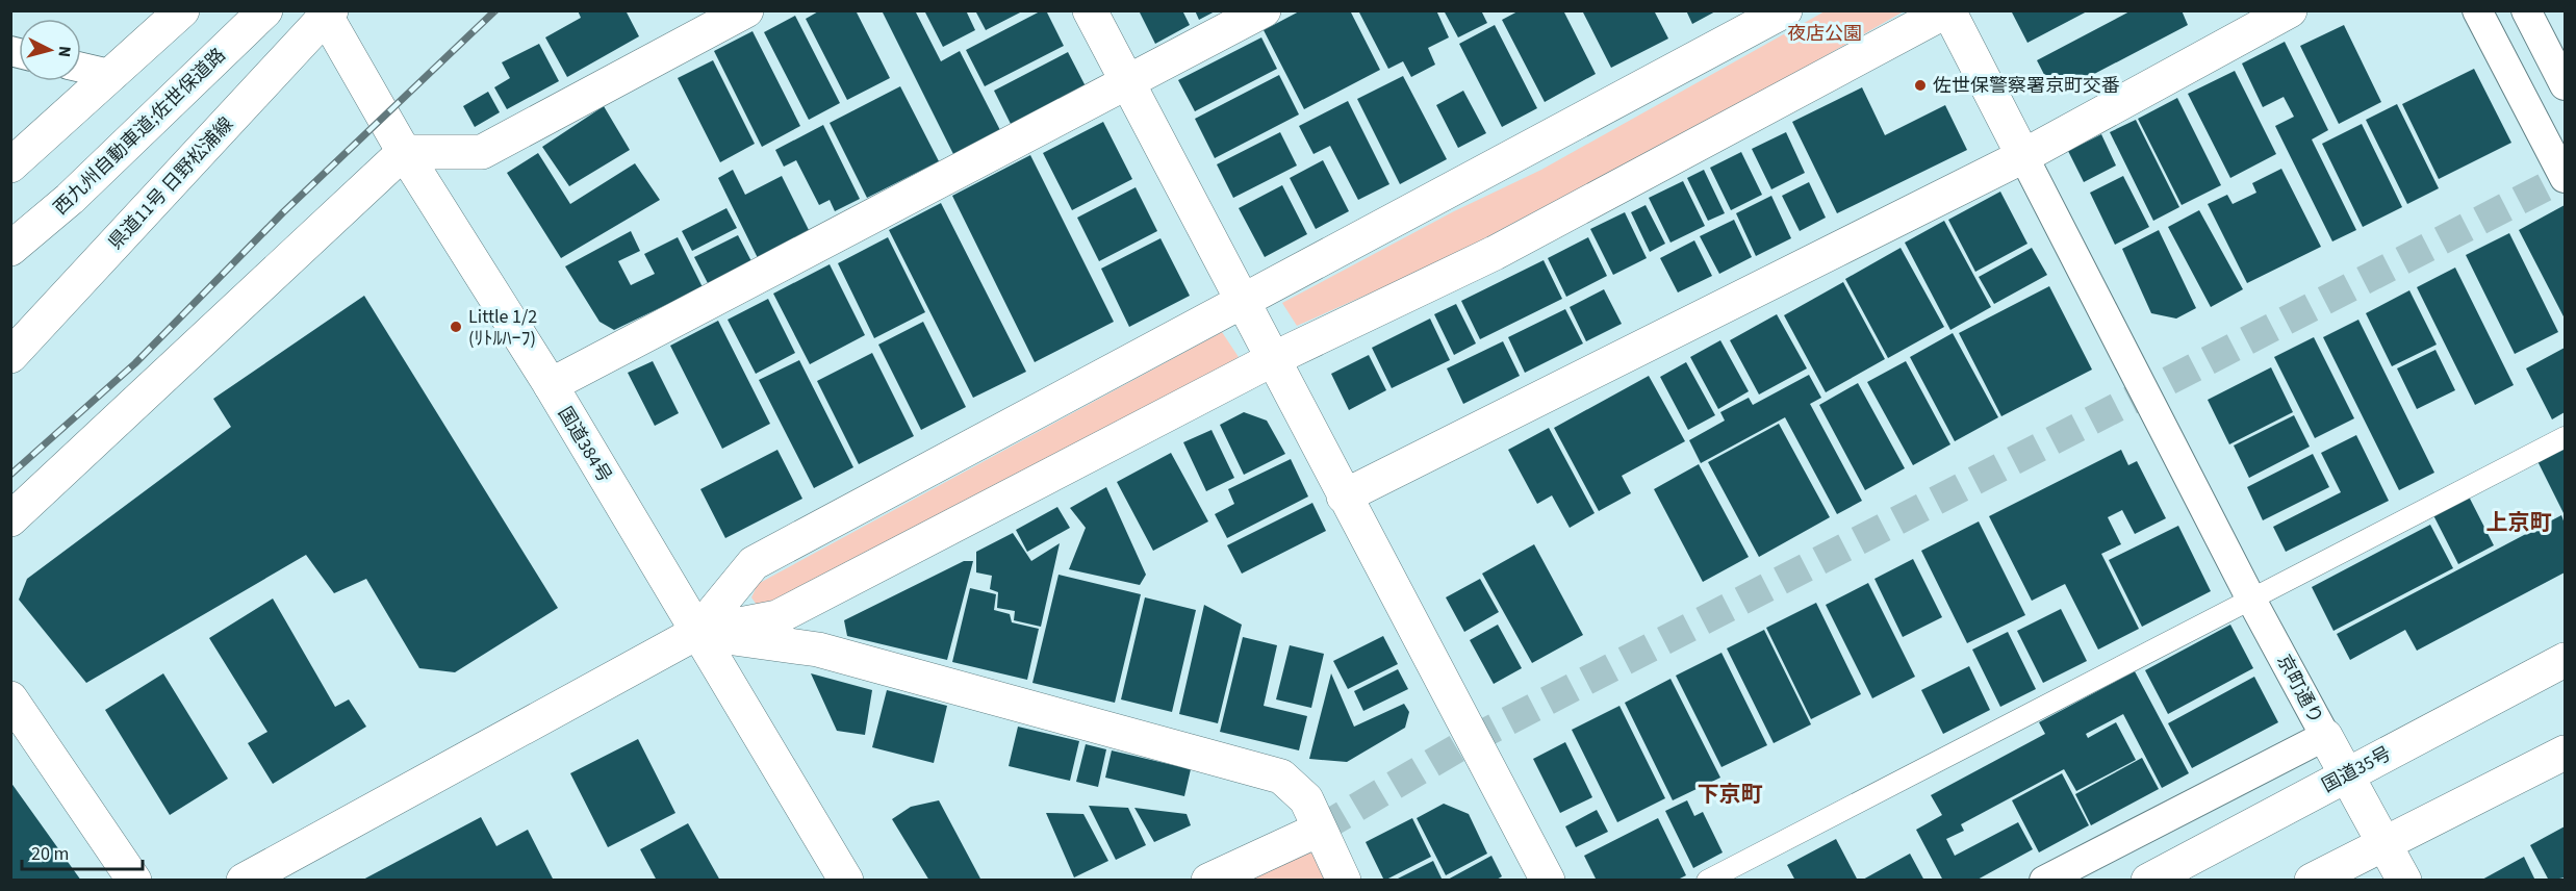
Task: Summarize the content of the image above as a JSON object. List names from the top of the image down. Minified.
{"streets":{"main road":["西九州自動車道;佐世保道路","県道11号 日野松浦線","国道384号","国道35号"],"street":["京町通り"]},"crossings":[["県道11号 日野松浦線","国道384号"]],"districts":["上京町","下京町"],"parks":["夜店公園"],"places":["佐世保警察署京町交番","Little 1/2 (ﾘﾄﾙﾊｰﾌ)"],"scale_bar":"20 m","north":"right"}
